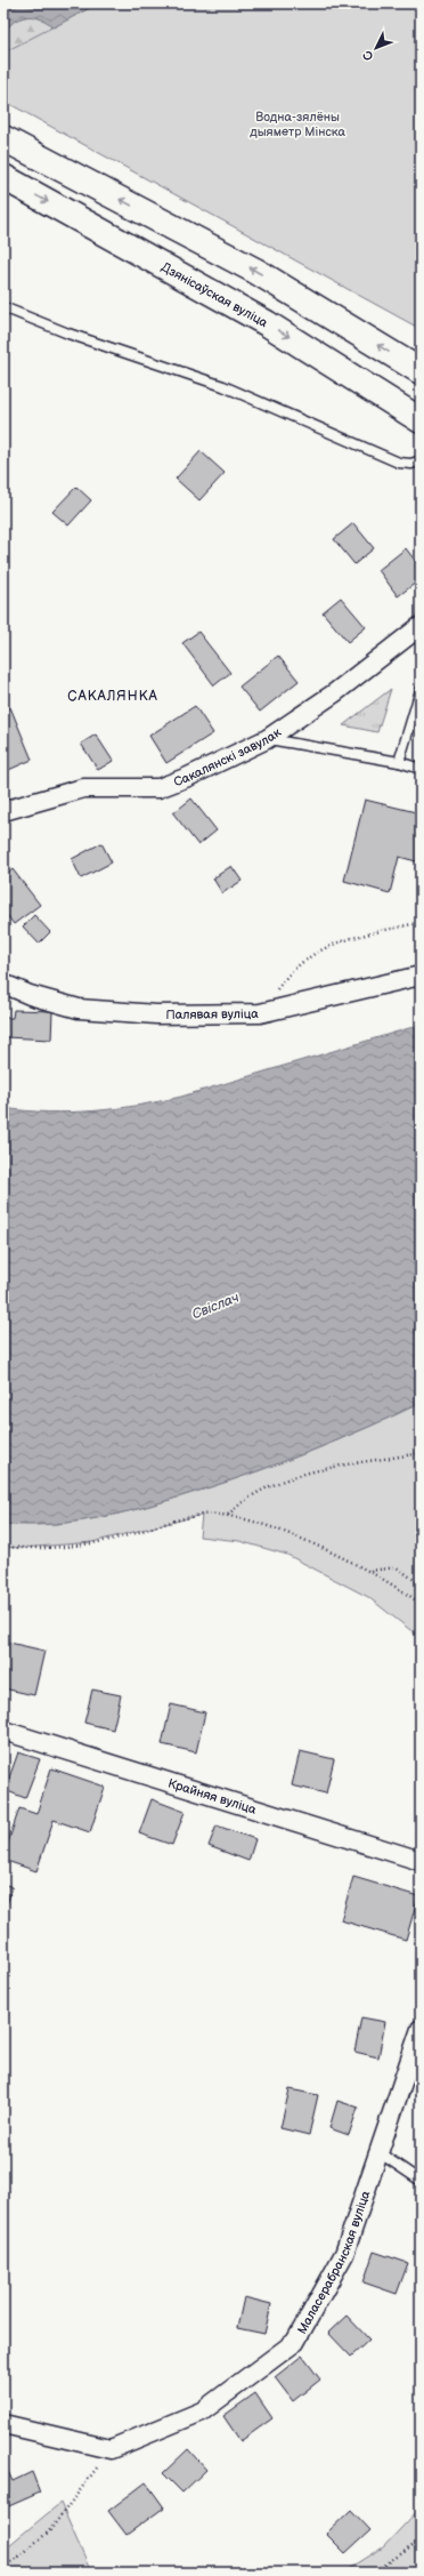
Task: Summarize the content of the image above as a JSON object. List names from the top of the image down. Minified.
{"streets":{"main road":["Дзянісаўская вуліца"],"street":["Сакалянскі завулак","Палявая вуліца","Крайняя вуліца","Маласерабранская вуліца"]},"districts":["САКАЛЯНКА"],"water":["Свіслач"],"parks":["Водна-зялёны дыяметр Мінска"],"north":"bottom left"}
